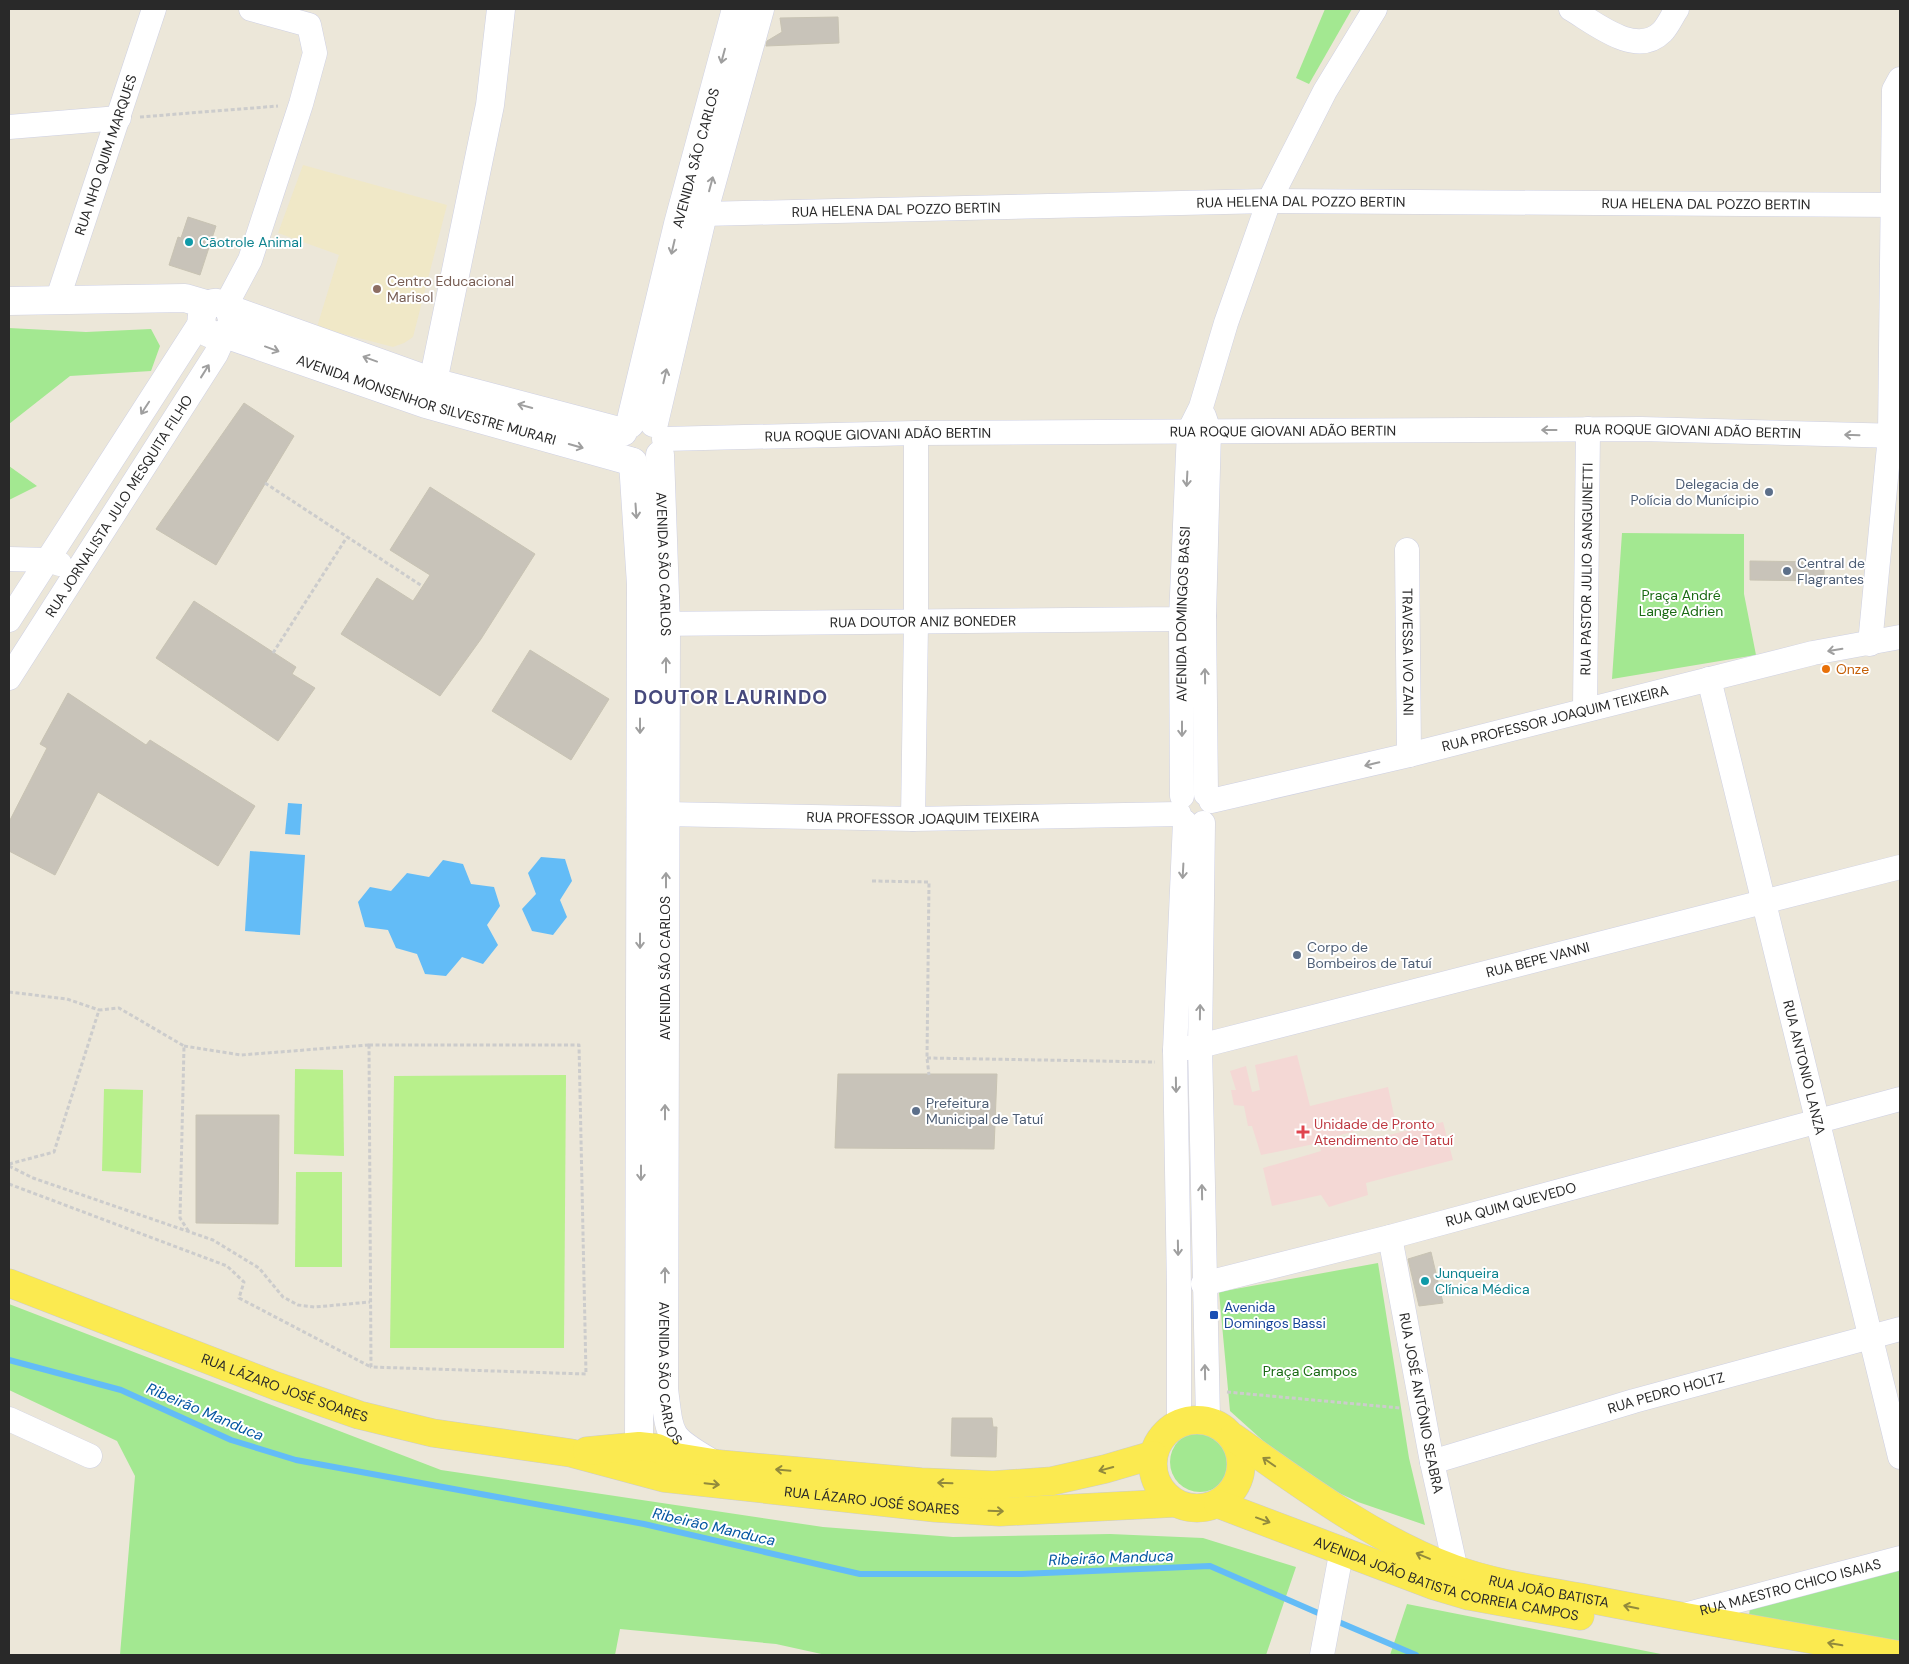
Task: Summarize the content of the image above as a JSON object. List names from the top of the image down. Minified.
{"streets":{"main road":["AVENIDA SÃO CARLOS","AVENIDA MONSENHOR SILVESTRE MURARI","RUA LÁZARO JOSÉ SOARES","AVENIDA JOÃO BATISTA CORREIA CAMPOS","RUA JOÃO BATISTA"],"street":["RUA NHO QUIM MARQUES","RUA HELENA DAL POZZO BERTIN","RUA ROQUE GIOVANI ADÃO BERTIN","RUA JORNALISTA JULO MESQUITA FILHO","RUA PASTOR JULIO SANGUINETTI","AVENIDA DOMINGOS BASSI","RUA DOUTOR ANIZ BONEDER","TRAVESSA IVO ZANI","RUA PROFESSOR JOAQUIM TEIXEIRA","RUA BEPE VANNI","RUA ANTONIO LANZA","RUA QUIM QUEVEDO","RUA PEDRO HOLTZ","RUA JOSÉ ANTÔNIO SEABRA","RUA MAESTRO CHICO ISAIAS"]},"crossings":[["RUA NHO QUIM MARQUES","AVENIDA MONSENHOR SILVESTRE MURARI"],["AVENIDA SÃO CARLOS","RUA HELENA DAL POZZO BERTIN"],["AVENIDA SÃO CARLOS","AVENIDA MONSENHOR SILVESTRE MURARI"],["AVENIDA SÃO CARLOS","RUA ROQUE GIOVANI ADÃO BERTIN"],["AVENIDA SÃO CARLOS","RUA DOUTOR ANIZ BONEDER"],["AVENIDA SÃO CARLOS","RUA PROFESSOR JOAQUIM TEIXEIRA"],["AVENIDA SÃO CARLOS","RUA LÁZARO JOSÉ SOARES"],["AVENIDA MONSENHOR SILVESTRE MURARI","RUA ROQUE GIOVANI ADÃO BERTIN"],["AVENIDA MONSENHOR SILVESTRE MURARI","RUA JORNALISTA JULO MESQUITA FILHO"],["RUA ROQUE GIOVANI ADÃO BERTIN","RUA PASTOR JULIO SANGUINETTI"],["RUA ROQUE GIOVANI ADÃO BERTIN","AVENIDA DOMINGOS BASSI"],["RUA PASTOR JULIO SANGUINETTI","RUA PROFESSOR JOAQUIM TEIXEIRA"],["AVENIDA DOMINGOS BASSI","RUA DOUTOR ANIZ BONEDER"],["AVENIDA DOMINGOS BASSI","RUA PROFESSOR JOAQUIM TEIXEIRA"],["AVENIDA DOMINGOS BASSI","RUA BEPE VANNI"],["AVENIDA DOMINGOS BASSI","RUA QUIM QUEVEDO"],["AVENIDA DOMINGOS BASSI","RUA LÁZARO JOSÉ SOARES"],["AVENIDA DOMINGOS BASSI","AVENIDA JOÃO BATISTA CORREIA CAMPOS"],["AVENIDA DOMINGOS BASSI","RUA JOÃO BATISTA"],["TRAVESSA IVO ZANI","RUA PROFESSOR JOAQUIM TEIXEIRA"],["RUA PROFESSOR JOAQUIM TEIXEIRA","RUA ANTONIO LANZA"],["RUA BEPE VANNI","RUA ANTONIO LANZA"],["RUA ANTONIO LANZA","RUA QUIM QUEVEDO"],["RUA ANTONIO LANZA","RUA PEDRO HOLTZ"],["RUA QUIM QUEVEDO","RUA JOSÉ ANTÔNIO SEABRA"],["RUA LÁZARO JOSÉ SOARES","AVENIDA JOÃO BATISTA CORREIA CAMPOS"],["RUA LÁZARO JOSÉ SOARES","RUA JOÃO BATISTA"],["RUA PEDRO HOLTZ","RUA JOSÉ ANTÔNIO SEABRA"],["RUA JOSÉ ANTÔNIO SEABRA","RUA JOÃO BATISTA"],["AVENIDA JOÃO BATISTA CORREIA CAMPOS","RUA JOÃO BATISTA"],["RUA MAESTRO CHICO ISAIAS","RUA JOÃO BATISTA"]],"one_way":["RUA ROQUE GIOVANI ADÃO BERTIN","RUA JOÃO BATISTA"],"districts":["DOUTOR LAURINDO"],"water":["Ribeirão Manduca"],"parks":["Praça André Lange Adrien","Praça Campos"],"places":{"other":["Cãotrole Animal","Centro Educacional Marisol","Delegacia de Polícia do Munícipio","Central de Flagrantes","Onze","Corpo de Bombeiros de Tatuí","Prefeitura Municipal de Tatuí","Junqueira Clínica Médica"],"health":["Unidade de Pronto Atendimento de Tatuí"],"transit":["Avenida Domingos Bassi"]}}
